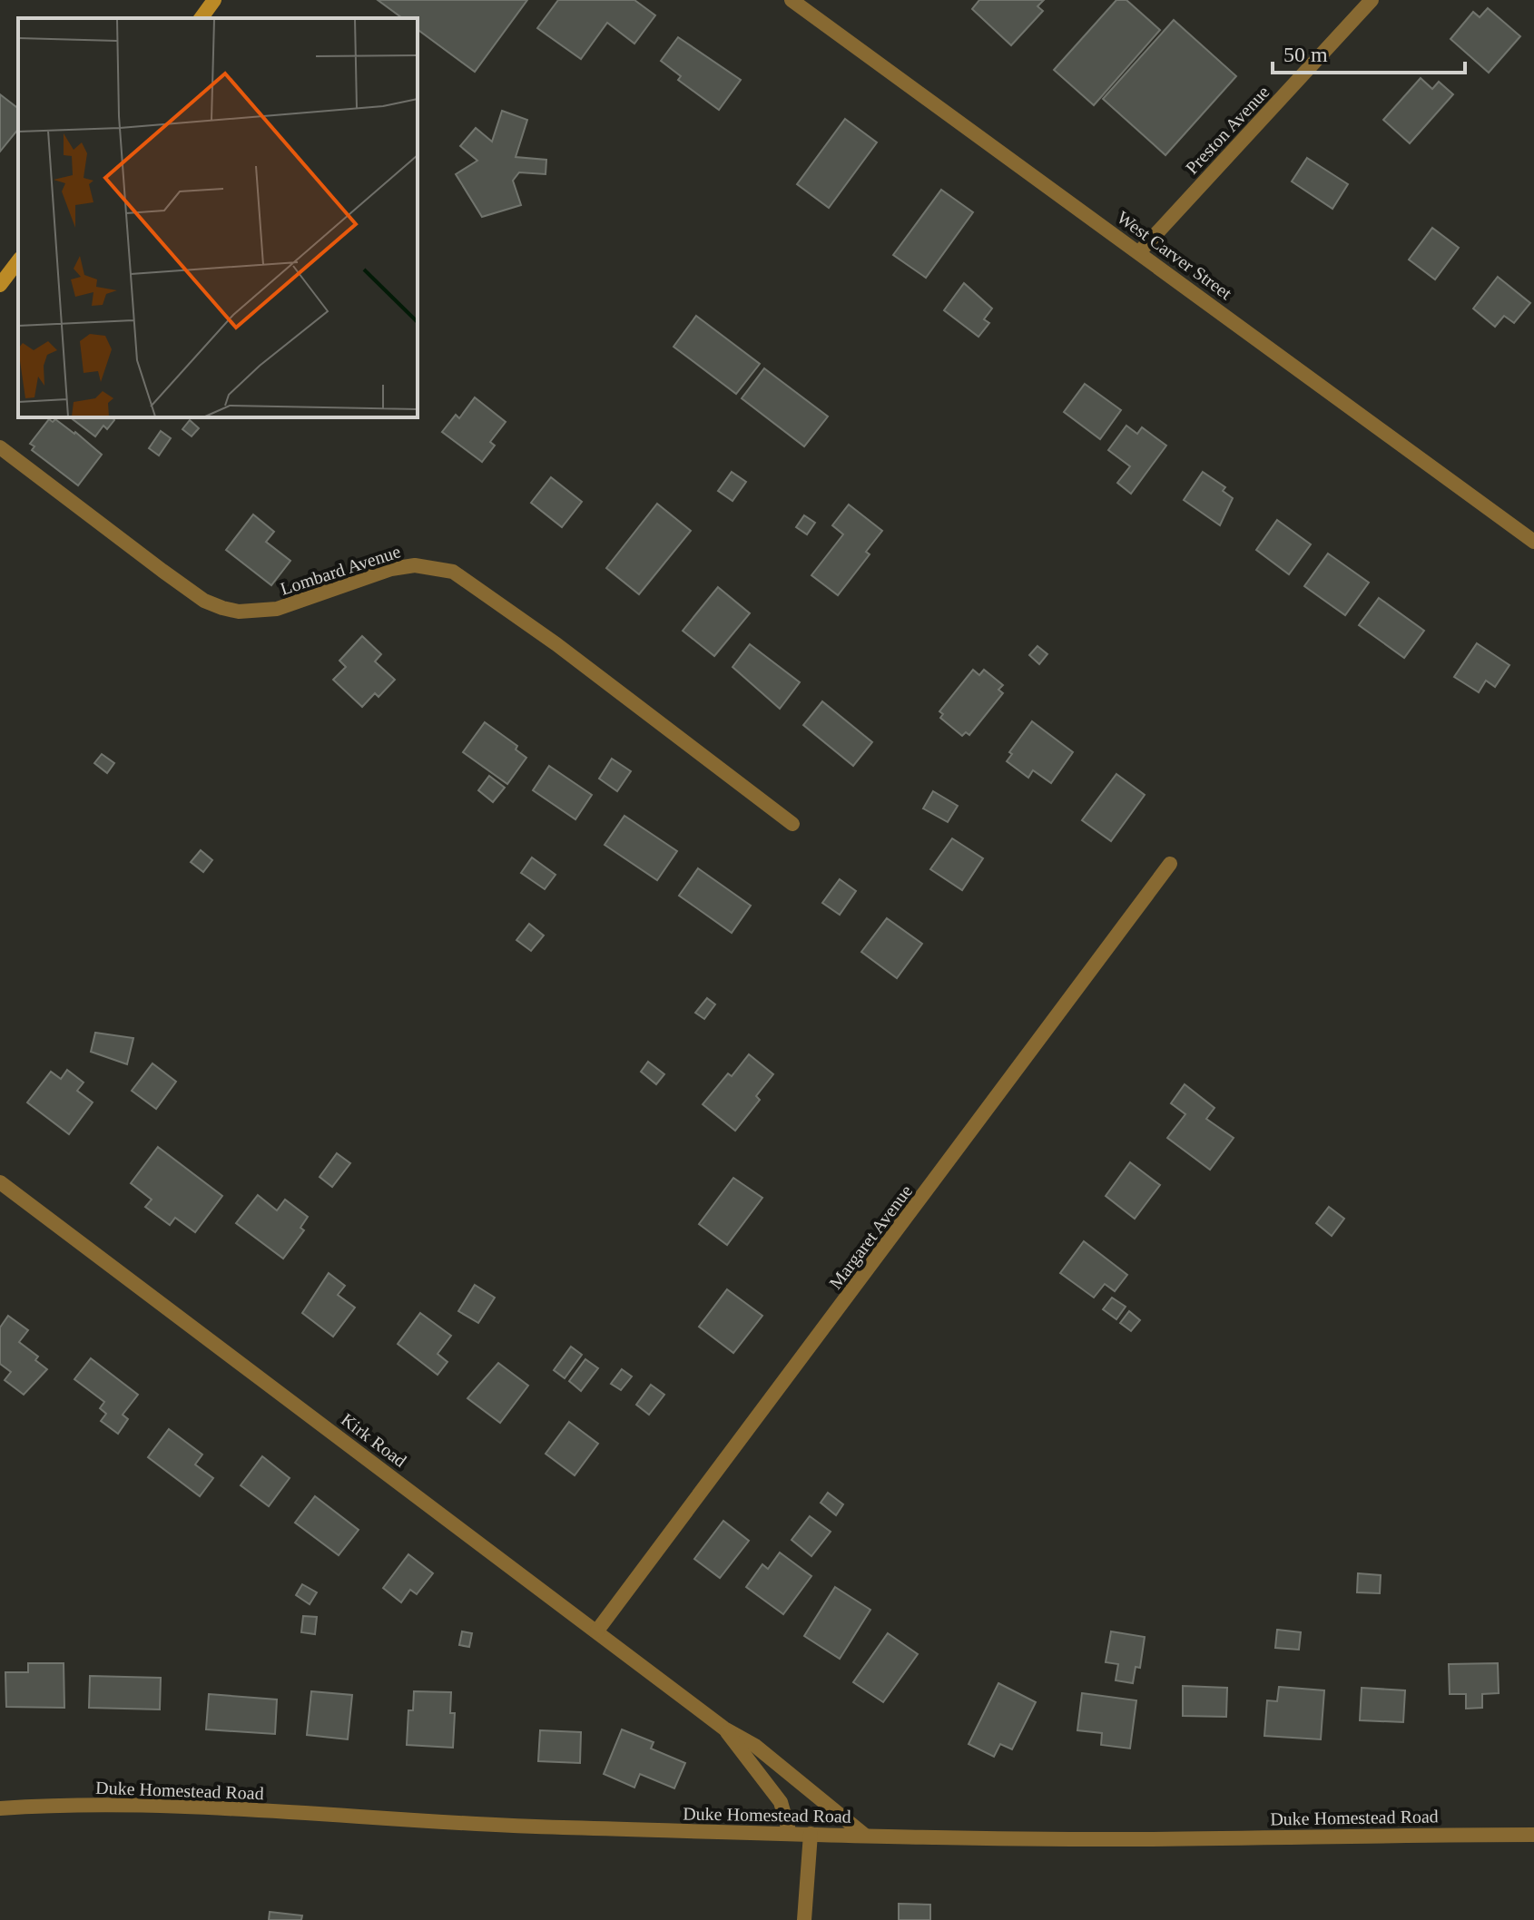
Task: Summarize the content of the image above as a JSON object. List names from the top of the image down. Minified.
{"streets":{"street":["Preston Avenue","West Carver Street","Lombard Avenue","Margaret Avenue","Kirk Road","Duke Homestead Road"]},"crossings":[["Preston Avenue","West Carver Street"],["Margaret Avenue","Kirk Road"],["Kirk Road","Duke Homestead Road"]],"scale_bar":"50 m"}
